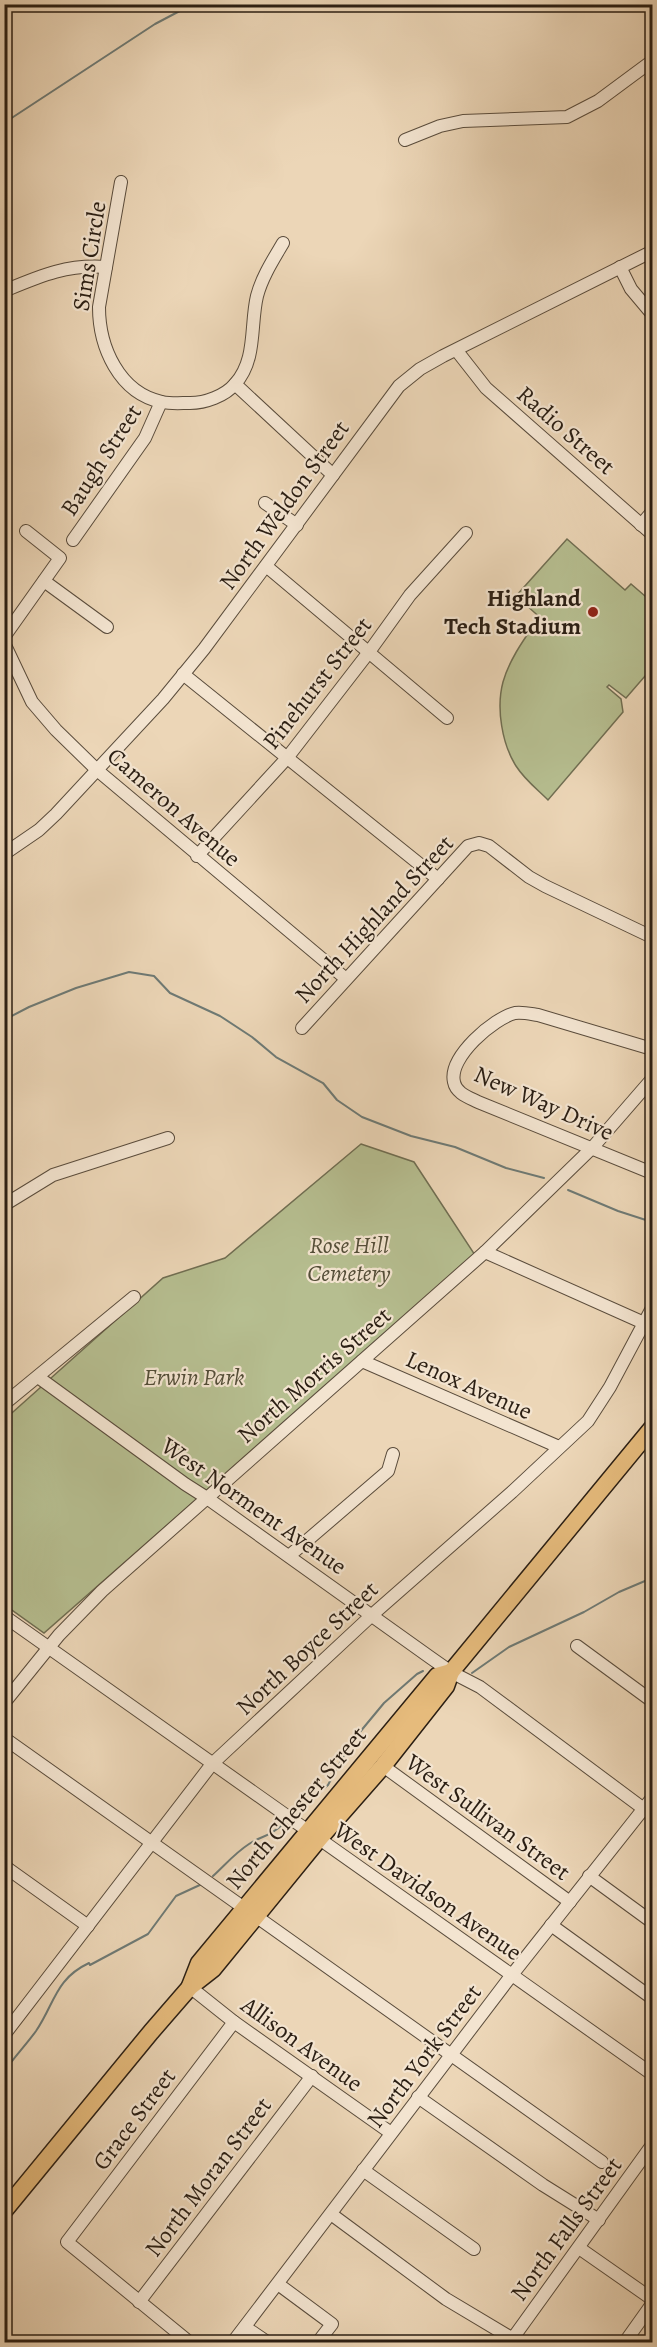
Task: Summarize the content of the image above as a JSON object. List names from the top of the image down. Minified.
{"streets":{"main road":["North Chester Street"],"street":["Sims Circle","Radio Street","Baugh Street","North Weldon Street","Pinehurst Street","Cameron Avenue","North Highland Street","New Way Drive","North Morris Street","Lenox Avenue","West Norment Avenue","North Boyce Street","West Sullivan Street","West Davidson Avenue","Allison Avenue","North York Street","Grace Street","North Moran Street","North Falls Street"]},"crossings":[["Sims Circle","Baugh Street"],["Radio Street","North Weldon Street"],["North Weldon Street","Cameron Avenue"],["Pinehurst Street","Cameron Avenue"],["Cameron Avenue","North Highland Street"],["New Way Drive","North Morris Street"],["North Morris Street","Lenox Avenue"],["North Morris Street","West Norment Avenue"],["North Morris Street","West Davidson Avenue"],["Lenox Avenue","North Boyce Street"],["West Norment Avenue","North Boyce Street"],["West Norment Avenue","North Chester Street"],["West Norment Avenue","North York Street"],["North Boyce Street","West Davidson Avenue"],["North Chester Street","West Sullivan Street"],["North Chester Street","West Davidson Avenue"],["North Chester Street","Allison Avenue"],["West Sullivan Street","North York Street"],["West Davidson Avenue","North York Street"],["Allison Avenue","North York Street"],["Allison Avenue","Grace Street"],["Allison Avenue","North Moran Street"],["Grace Street","North Moran Street"]],"parks":["Rose Hill Cemetery","Erwin Park"],"places":["Highland Tech Stadium"]}
